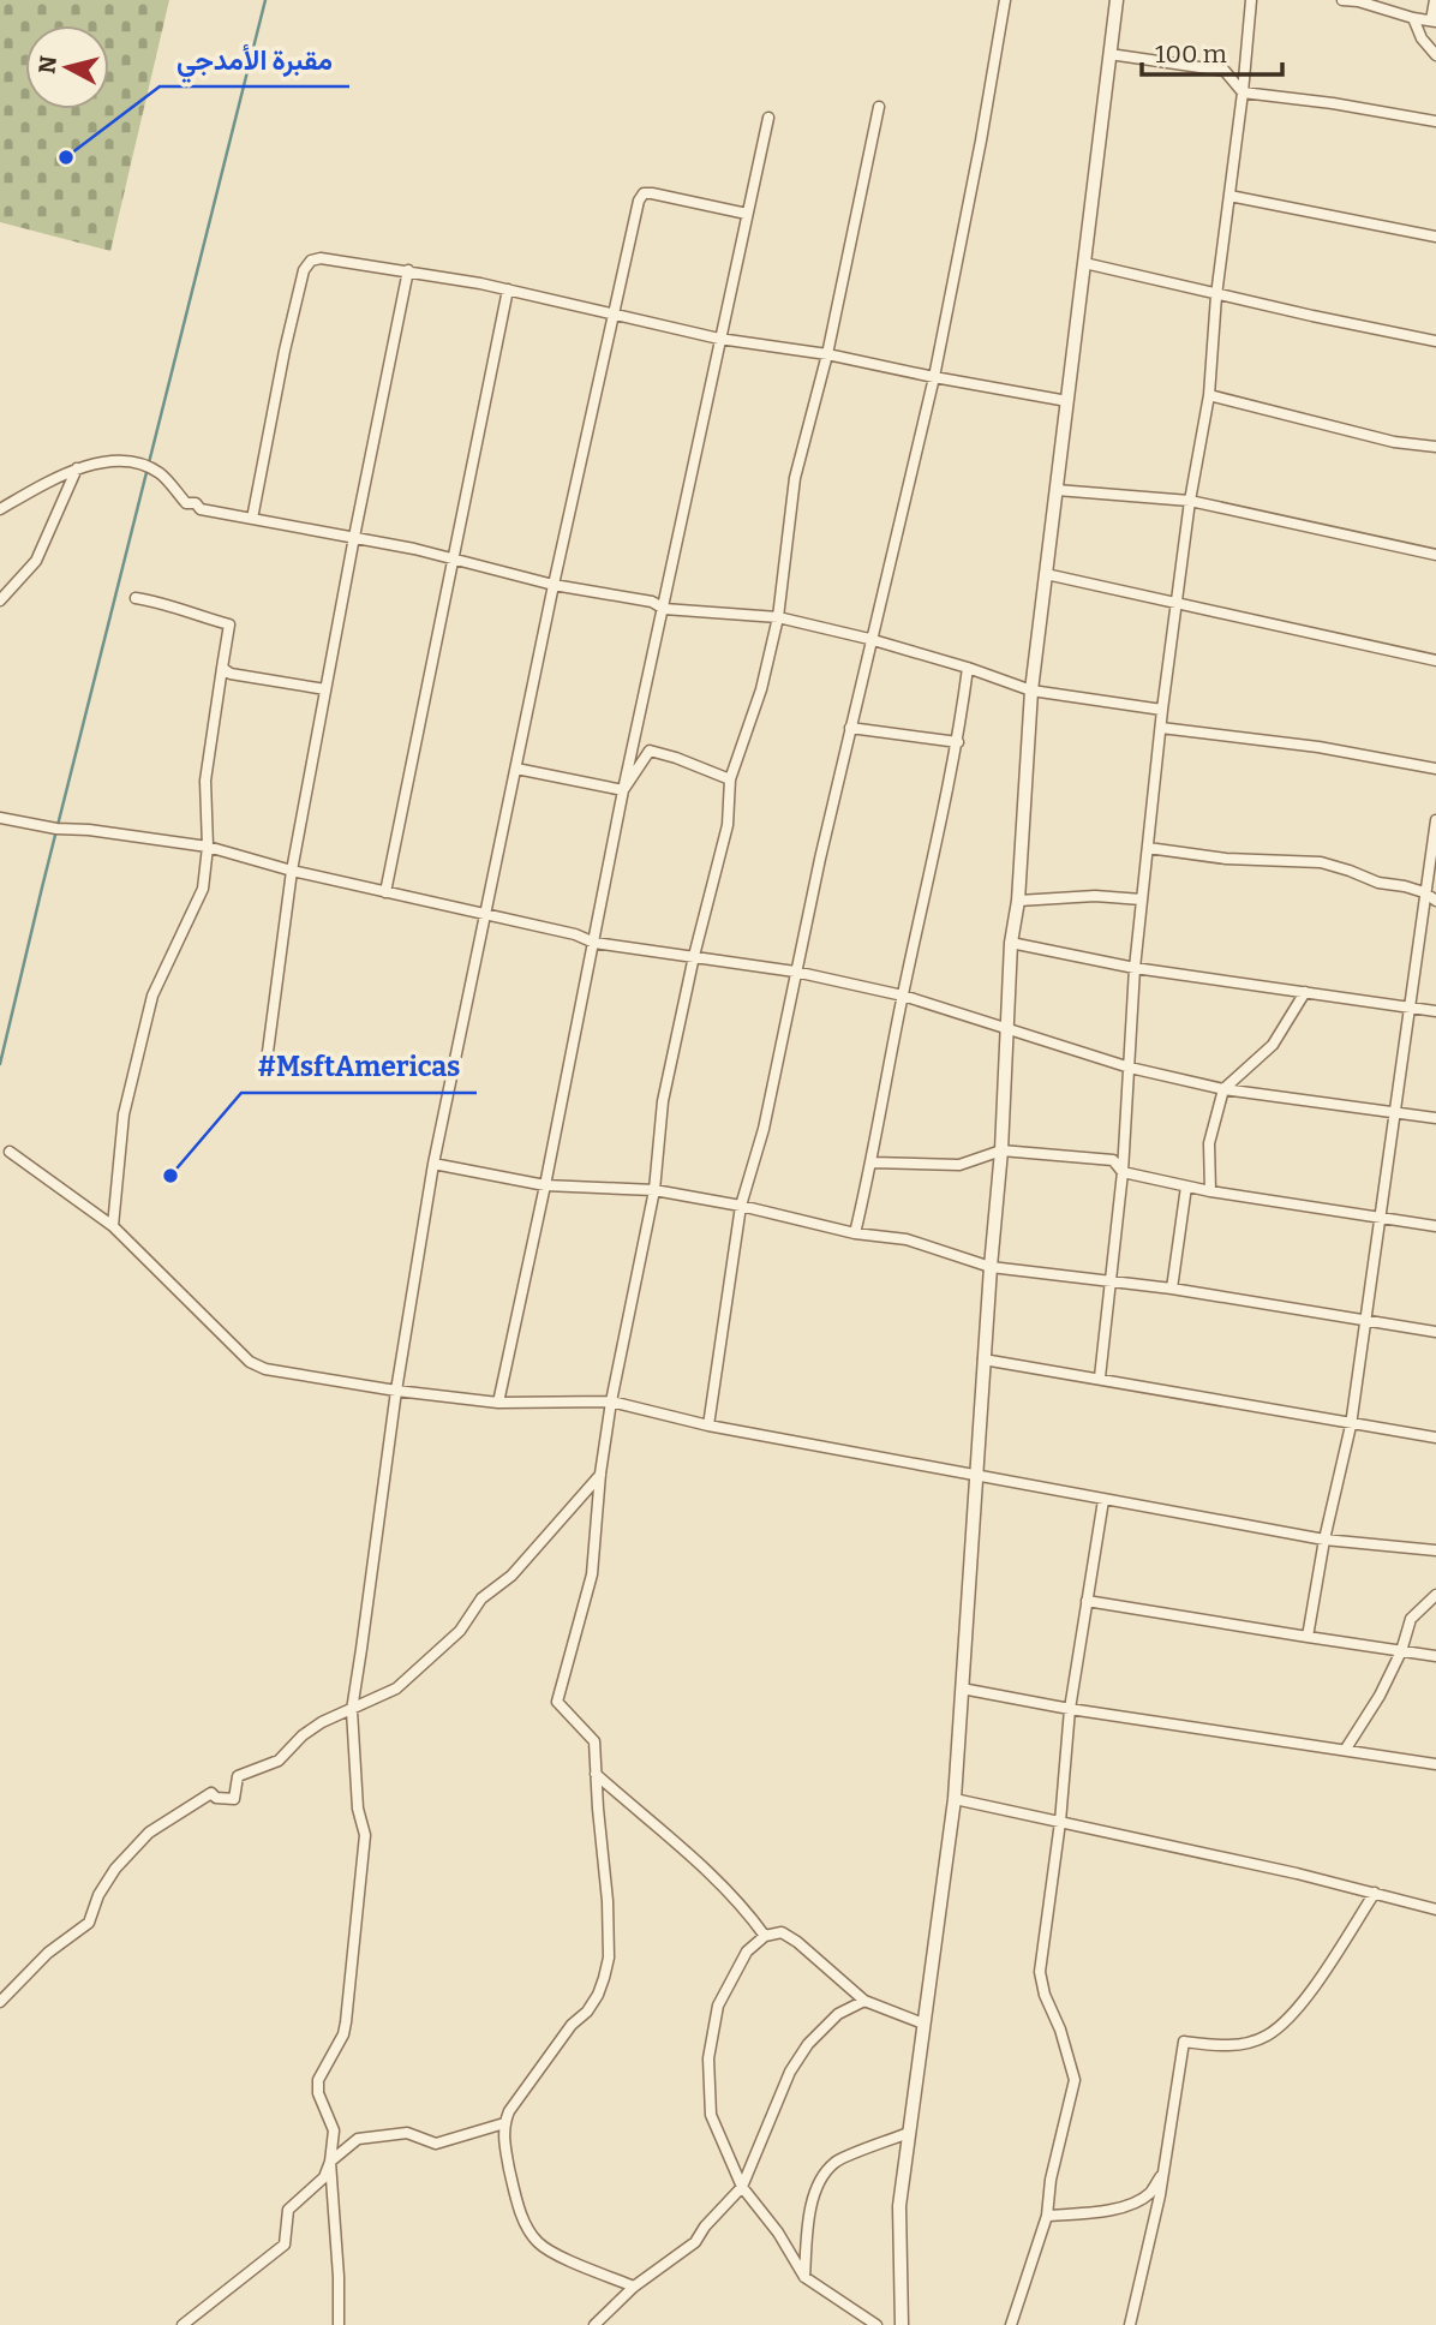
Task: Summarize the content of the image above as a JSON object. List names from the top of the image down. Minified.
{"places":["مقبرة الأمدجي","#MsftAmericas"],"scale_bar":"100 m","north":"left"}
